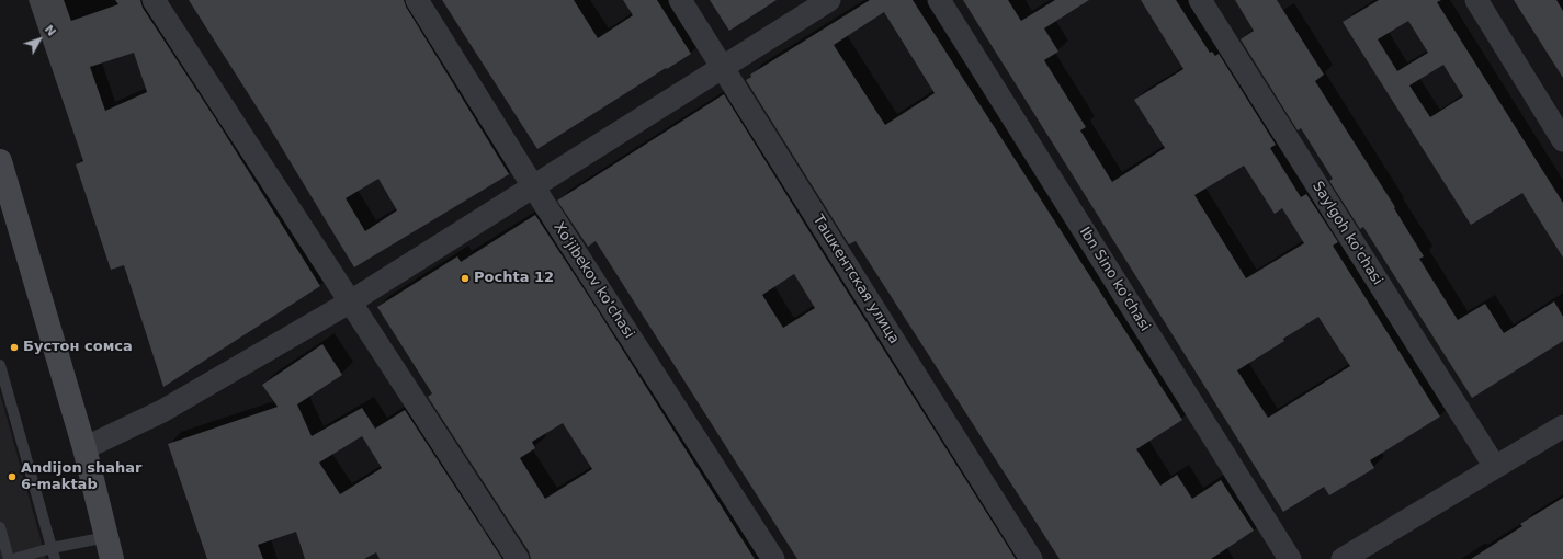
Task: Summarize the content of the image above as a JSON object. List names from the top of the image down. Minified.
{"streets":{"street":["Saylgoh ko'chasi","Ташкентская улица","Ibn Sino ko'chasi","Xo'jibekov ko'chasi"]},"places":["Pochta 12","Бустон сомса","Andijon shahar 6-maktab"],"north":"top right"}
